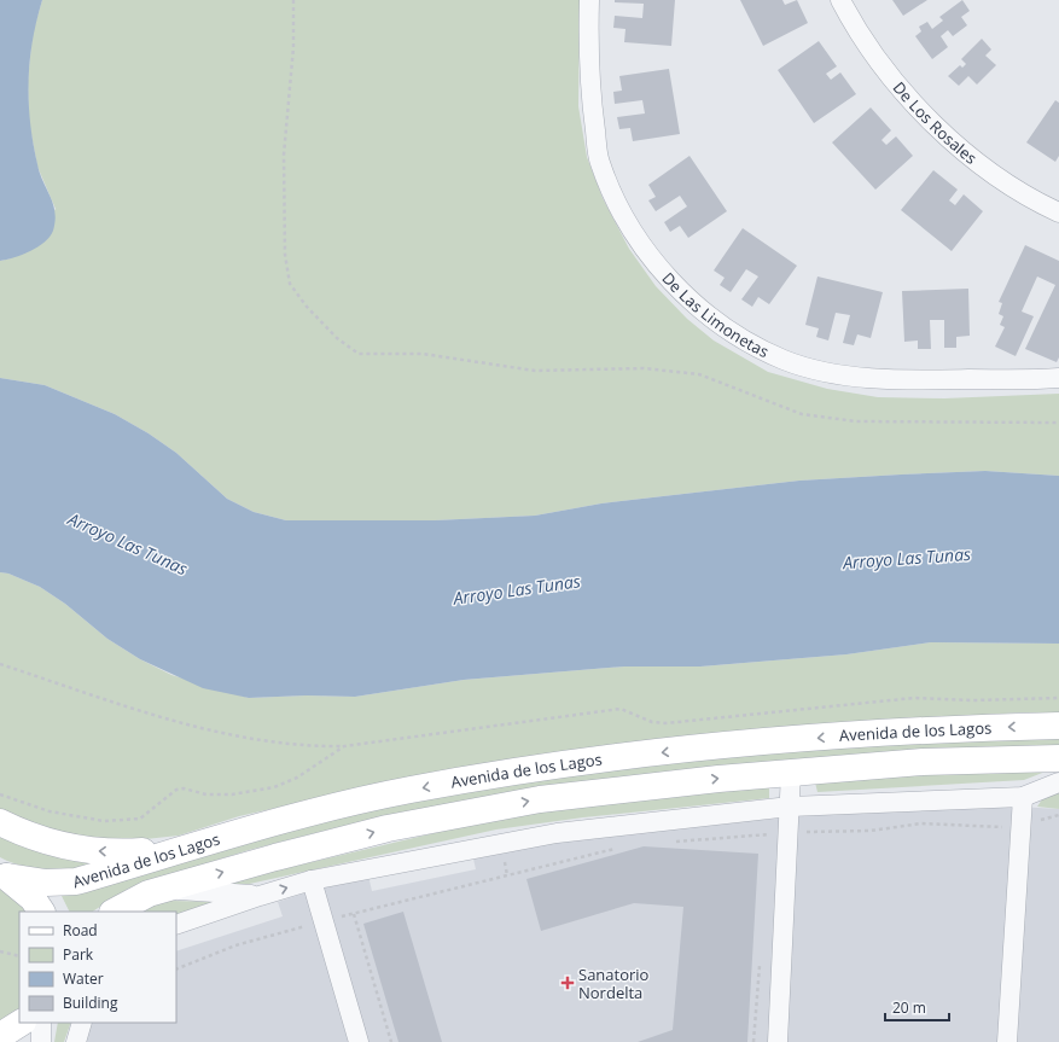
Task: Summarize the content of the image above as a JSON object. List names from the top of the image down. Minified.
{"streets":{"street":["De Los Rosales","De Las Limonetas","Avenida de los Lagos"]},"water":["Arroyo Las Tunas"],"places":{"health":["Sanatorio Nordelta"]},"legend":["Road","Park","Water","Building"],"scale_bar":"20 m"}
